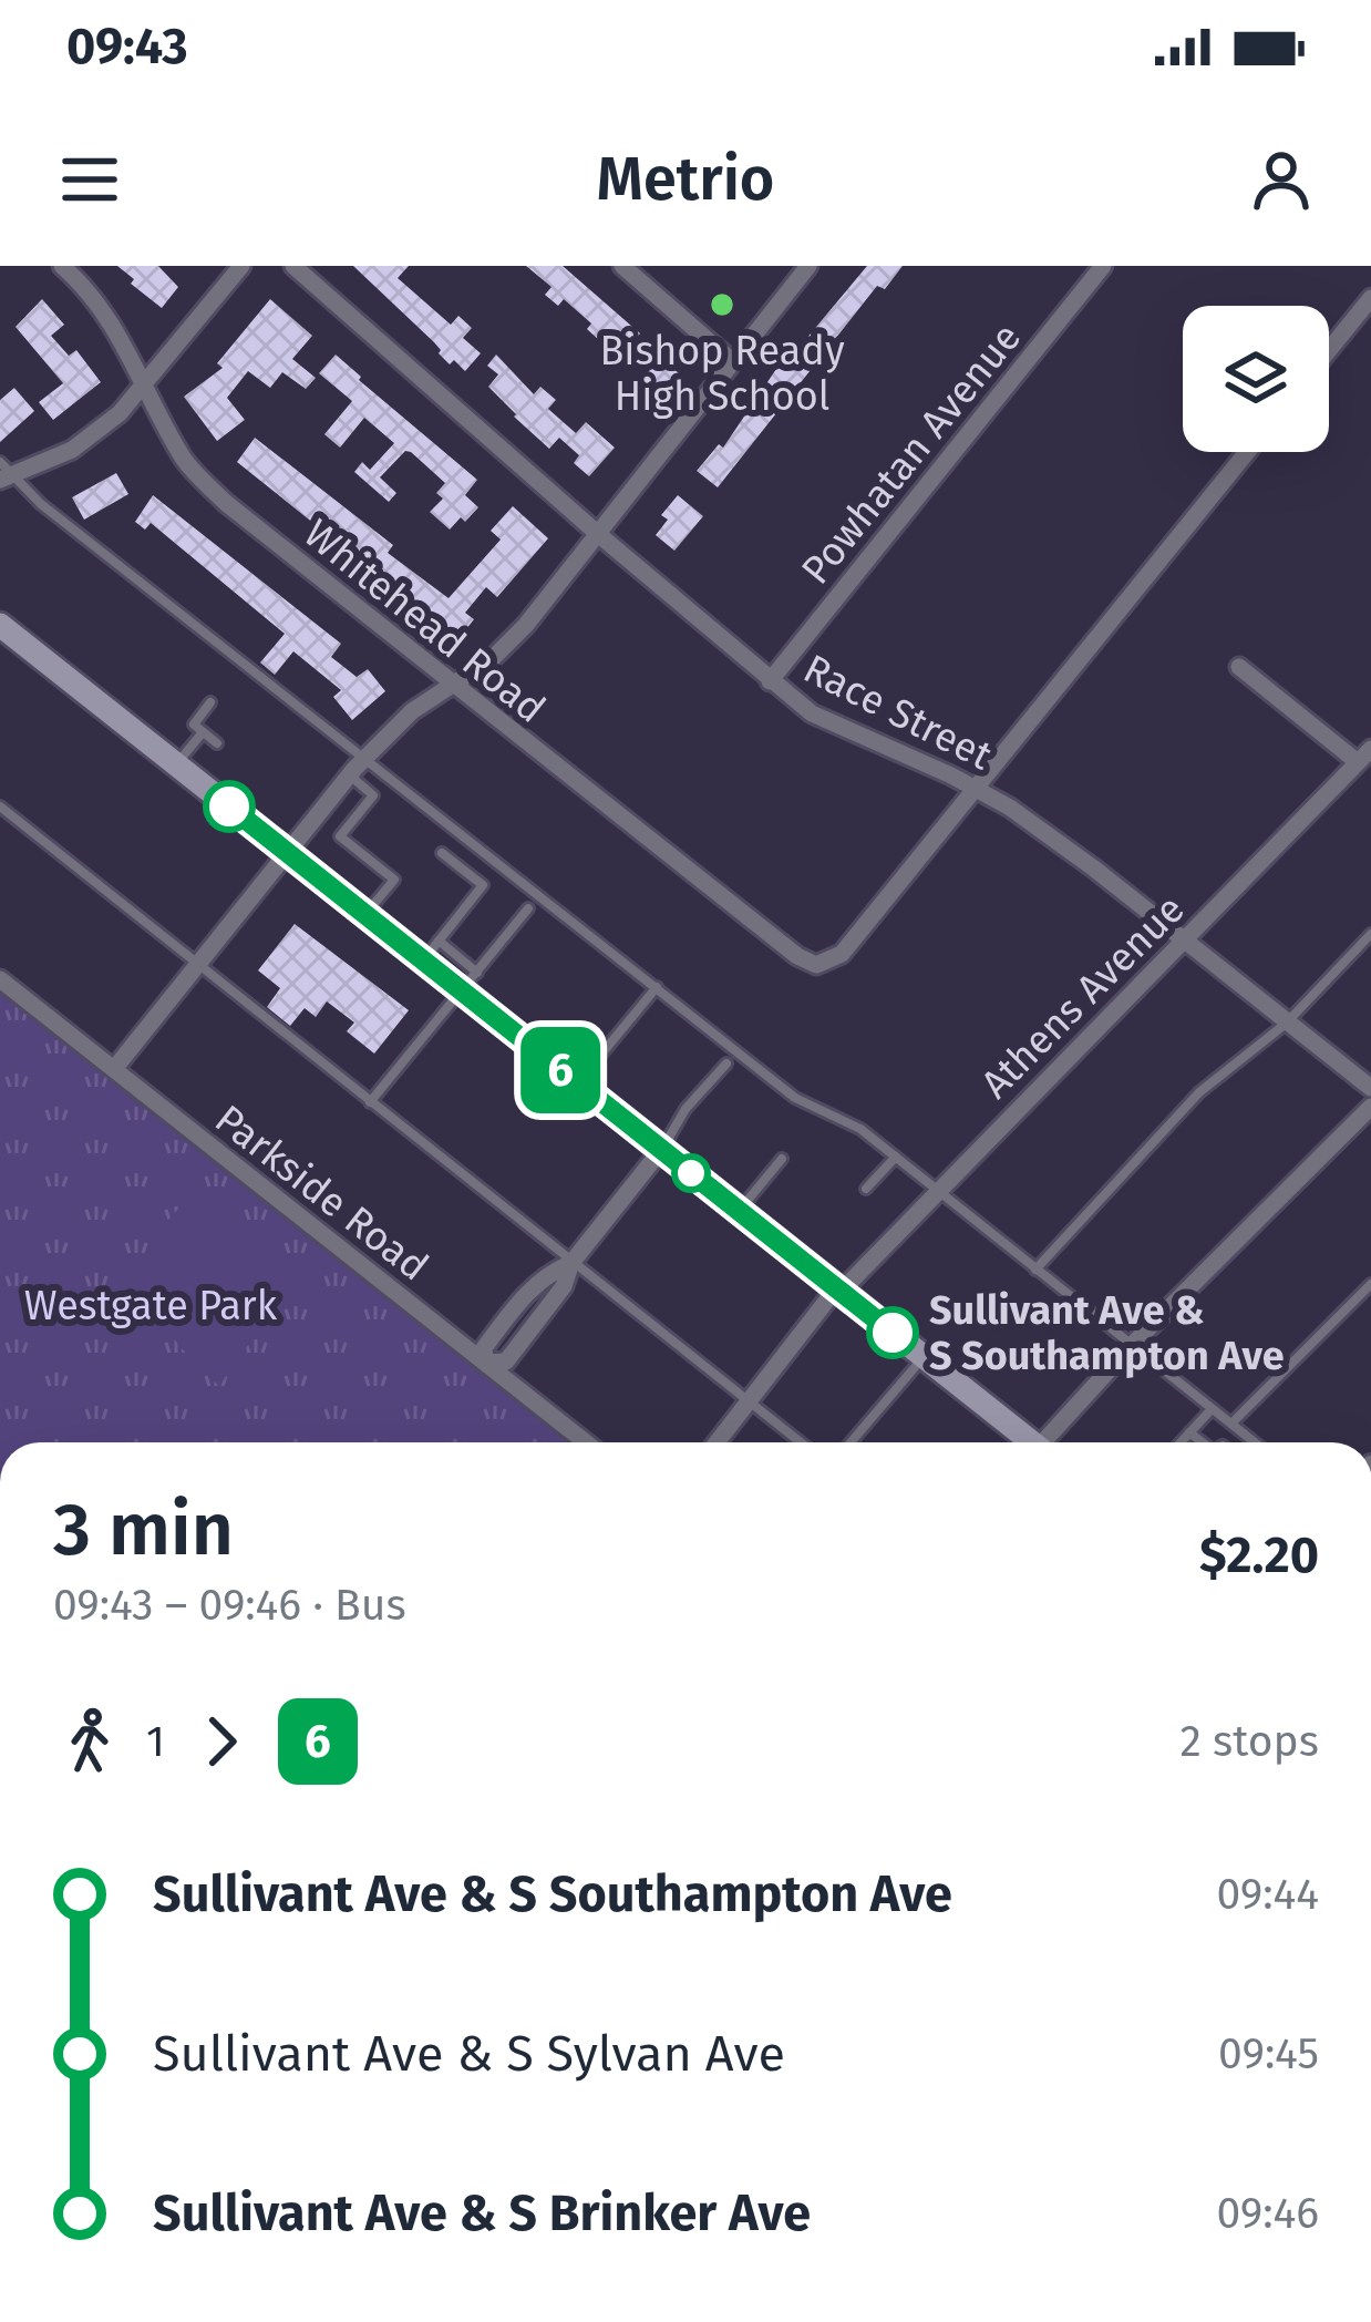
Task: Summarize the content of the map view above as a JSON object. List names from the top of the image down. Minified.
{"streets":{"street":["Powhatan Avenue","Whitehead Road","Race Street","Athens Avenue","Parkside Road"]},"crossings":[["Powhatan Avenue","Race Street"],["Whitehead Road","Race Street"],["Race Street","Athens Avenue"]],"parks":["Westgate Park"],"places":["Bishop Ready High School","Sullivant Ave & S Southampton Ave"],"lines":["bus line 6"],"page":{"status":"09:43","header":"Metrio","on_map":"6","heading":["3 min","09:43 – 09:46 · Bus","$2.20"],"legs":["1","6","2 stops"],"list":[{"name":"Sullivant Ave & S Southampton Ave","value":"09:44"},{"name":"Sullivant Ave & S Sylvan Ave","value":"09:45"},{"name":"Sullivant Ave & S Brinker Ave","value":"09:46"}]}}
